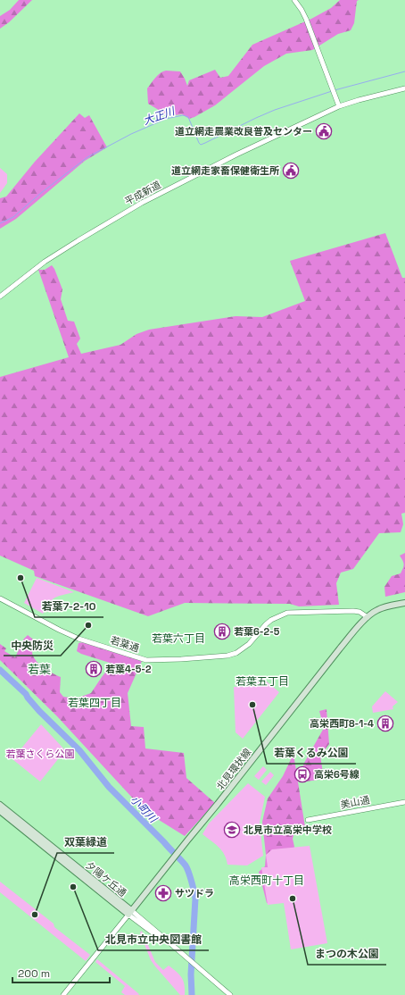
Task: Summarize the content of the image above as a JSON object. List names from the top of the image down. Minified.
{"streets":{"main road":["北見環状線","夕陽ケ丘通"],"street":["平成新道","若葉通","美山通"]},"crossings":[["若葉通","北見環状線"],["北見環状線","夕陽ケ丘通"]],"districts":["若葉六丁目","若葉","若葉五丁目","若葉四丁目","高栄西町十丁目"],"water":["大正川","小町川"],"parks":["若葉さくら公園"],"places":{"public building":["道立網走農業改良普及センター","道立網走家畜保健衛生所"],"other":["若葉7-2-10","中央防災","若葉くるみ公園","北見市立中央図書館","まつの木公園","双葉緑道"],"building":["若葉6-2-5","若葉4-5-2","高栄西町8-1-4"],"bus stop":["高栄6号線"],"school or university":["北見市立高栄中学校"],"pharmacy":["サツドラ"]},"scale_bar":"200 m"}
